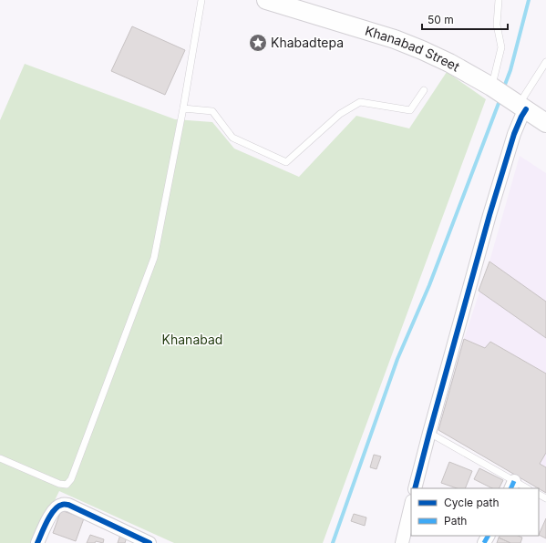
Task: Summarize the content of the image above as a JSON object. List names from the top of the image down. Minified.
{"streets":{"main road":["Khanabad Street"]},"parks":["Khanabad"],"places":{"place":["Khabadtepa"]},"legend":["Cycle path","Path"],"scale_bar":"50 m"}
